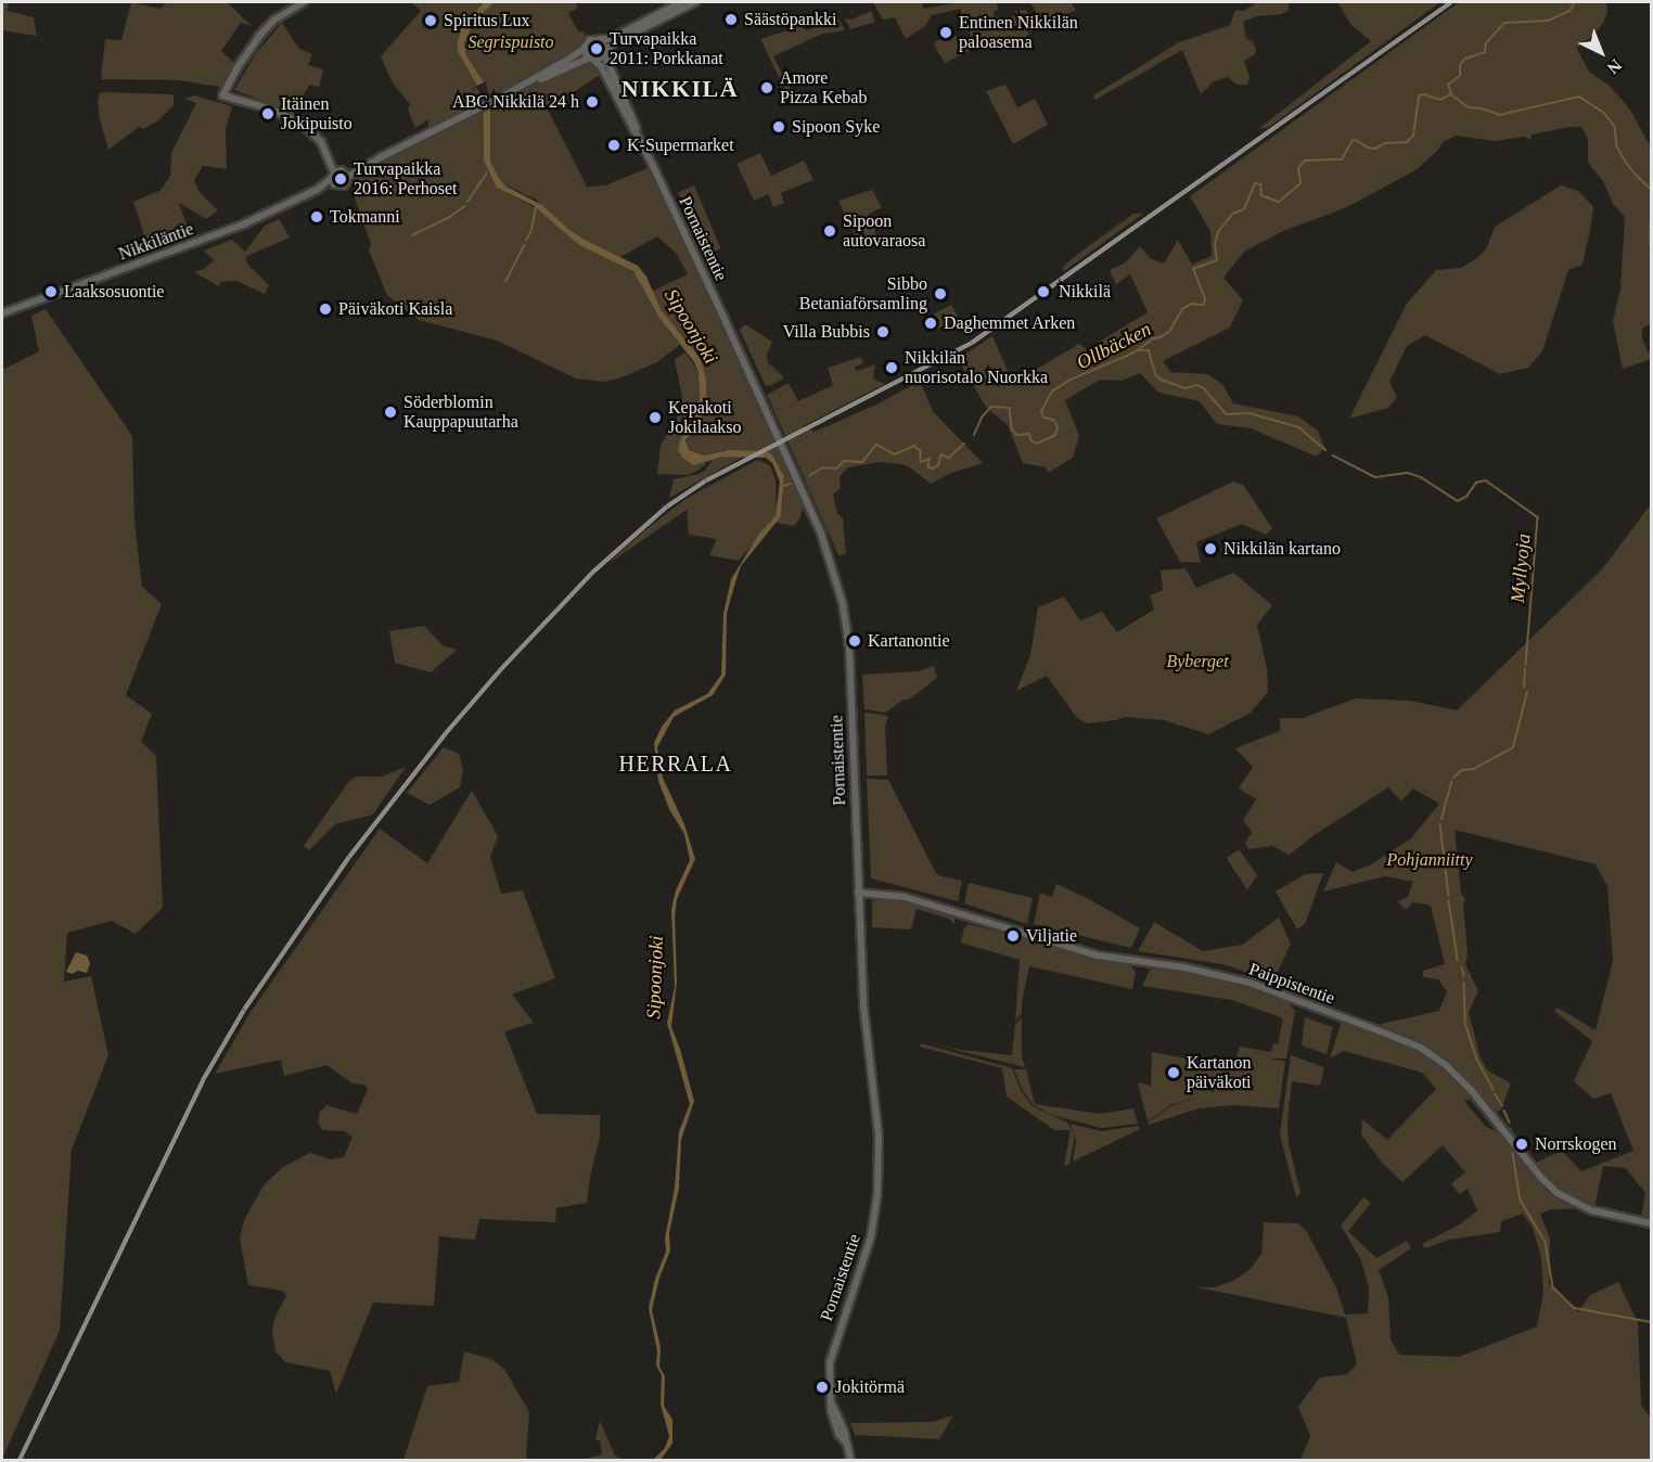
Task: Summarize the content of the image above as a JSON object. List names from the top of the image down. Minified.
{"streets":{"street":["Pornaistentie","Nikkiläntie","Paippistentie"]},"crossings":[["Pornaistentie","Nikkiläntie"],["Pornaistentie","Paippistentie"]],"districts":["NIKKILÄ","HERRALA"],"water":["Sipoonjoki","Ollbäcken","Myllyoja"],"parks":["Segrispuisto","Byberget","Pohjanniitty"],"places":["Säästöpankki","Spiritus Lux","Entinen Nikkilän paloasema","Turvapaikka 2011: Porkkanat","Amore Pizza Kebab","ABC Nikkilä 24 h","Itäinen Jokipuisto","Sipoon Syke","K-Supermarket","Turvapaikka 2016: Perhoset","Tokmanni","Sipoon autovaraosa","Laaksosuontie","Nikkilä","Sibbo Betaniaförsamling","Päiväkoti Kaisla","Daghemmet Arken","Villa Bubbis","Nikkilän nuorisotalo Nuorkka","Söderblomin Kauppapuutarha","Kepakoti Jokilaakso","Nikkilän kartano","Kartanontie","Viljatie","Kartanon päiväkoti","Norrskogen","Jokitörmä"],"north":"bottom right"}
